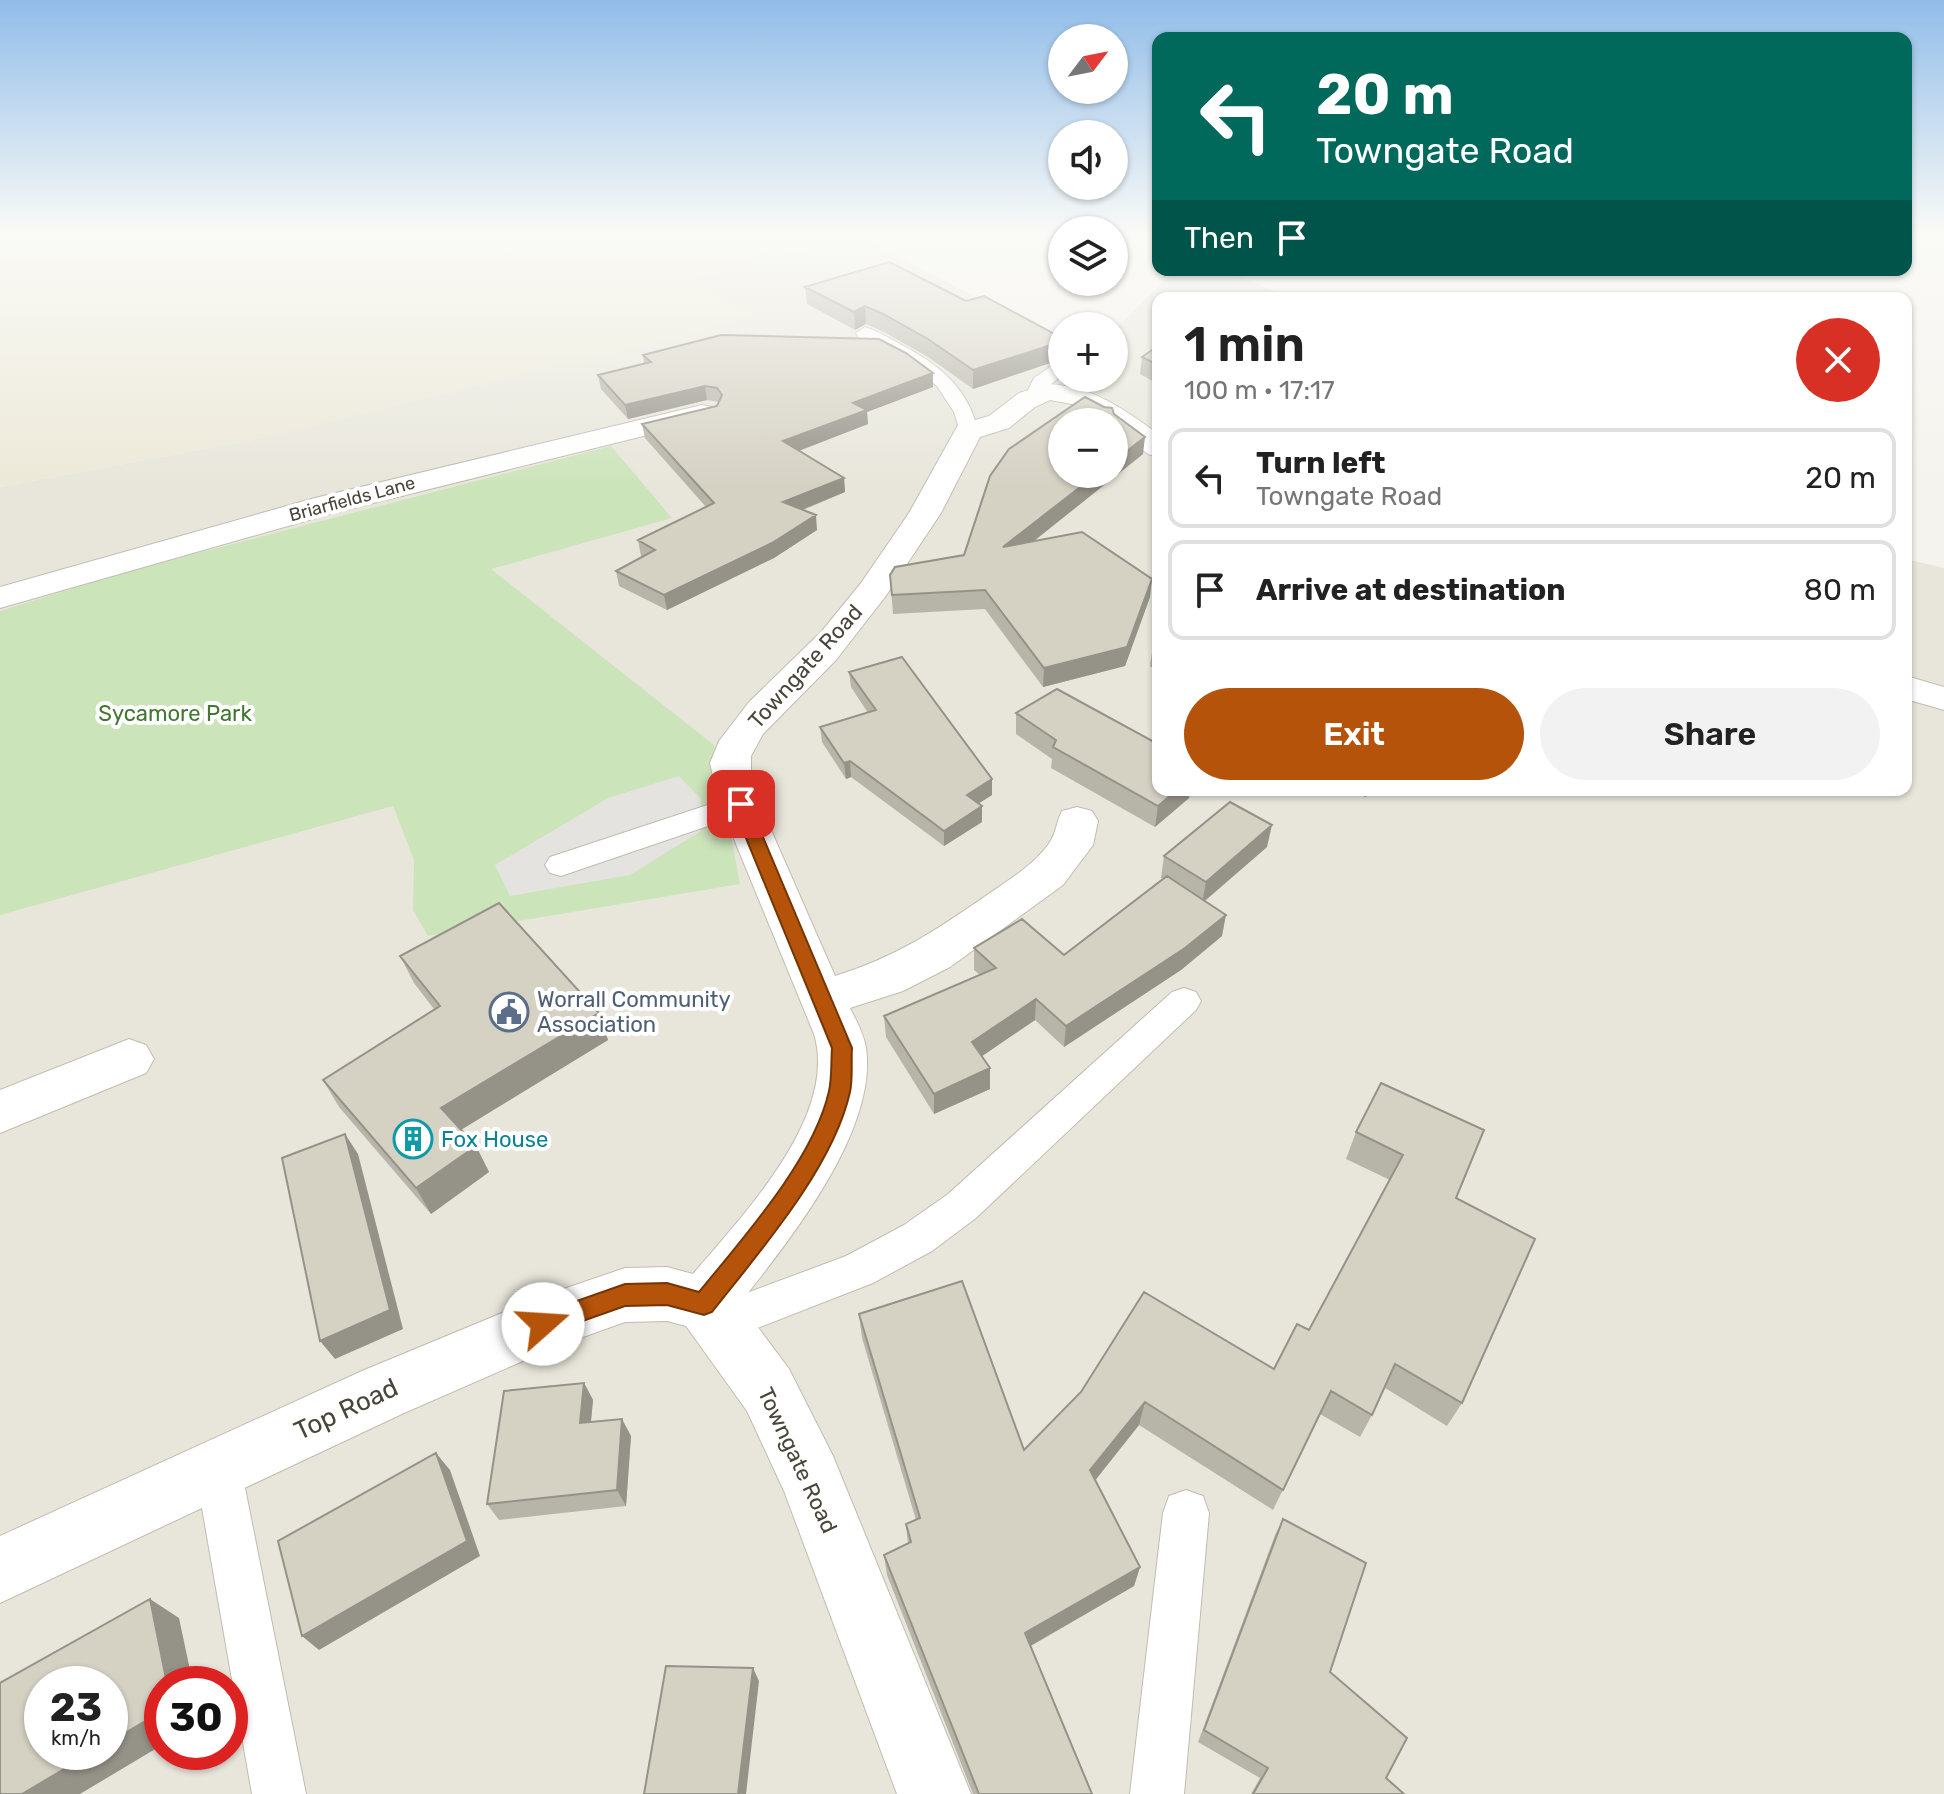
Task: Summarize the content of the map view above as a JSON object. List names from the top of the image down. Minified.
{"streets":{"street":["Briarfields Lane","Towngate Road","Top Road"]},"crossings":[["Towngate Road","Top Road"]],"parks":["Sycamore Park"],"places":{"public building":["Worrall Community Association"],"building":["Fox House"]},"north":"top right","page":{"map_buttons":["+","−"],"turn":["20 m","Towngate Road"],"then":"Then","heading":["1 min","100 m · 17:17"],"list":[{"name":"Turn left","note":"Towngate Road","value":"20 m"},{"name":"Arrive at destination","value":"80 m"}],"buttons":["Exit","Share"],"speed":"23 km/h","limit":"30"}}
